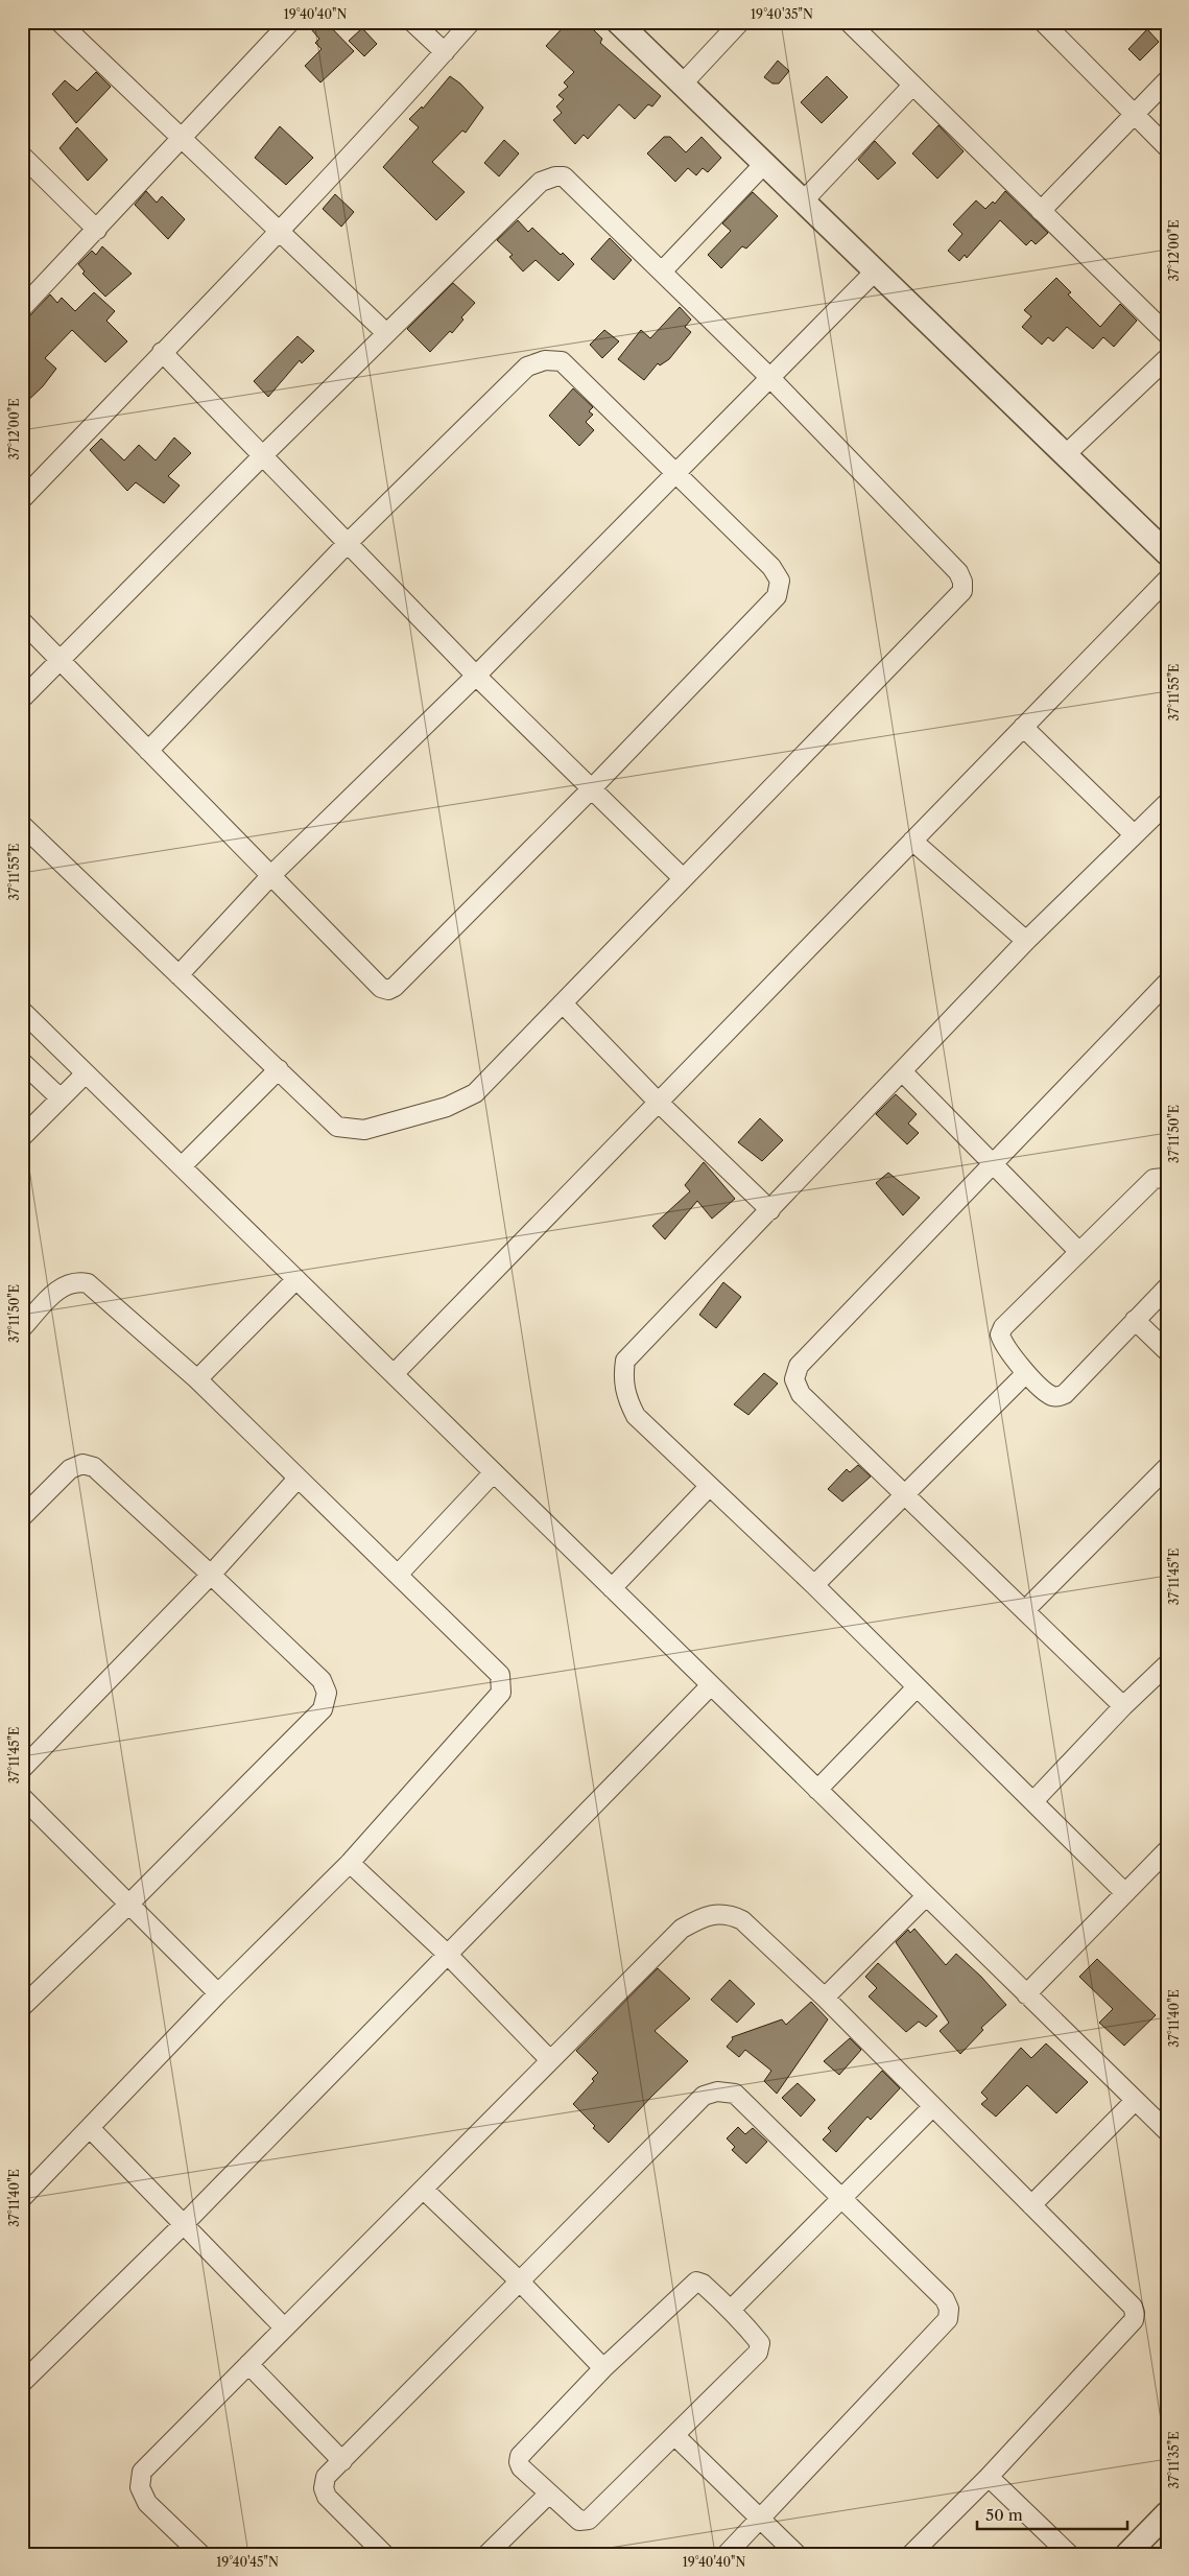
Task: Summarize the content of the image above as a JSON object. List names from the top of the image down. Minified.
{"scale_bar":"50 m","coordinates":["19°40'40\"N","19°40'35\"N","37°12'00\"E","37°11'55\"E","37°11'50\"E","37°11'45\"E","37°11'40\"E","37°11'35\"E","19°40'45\"N"]}
